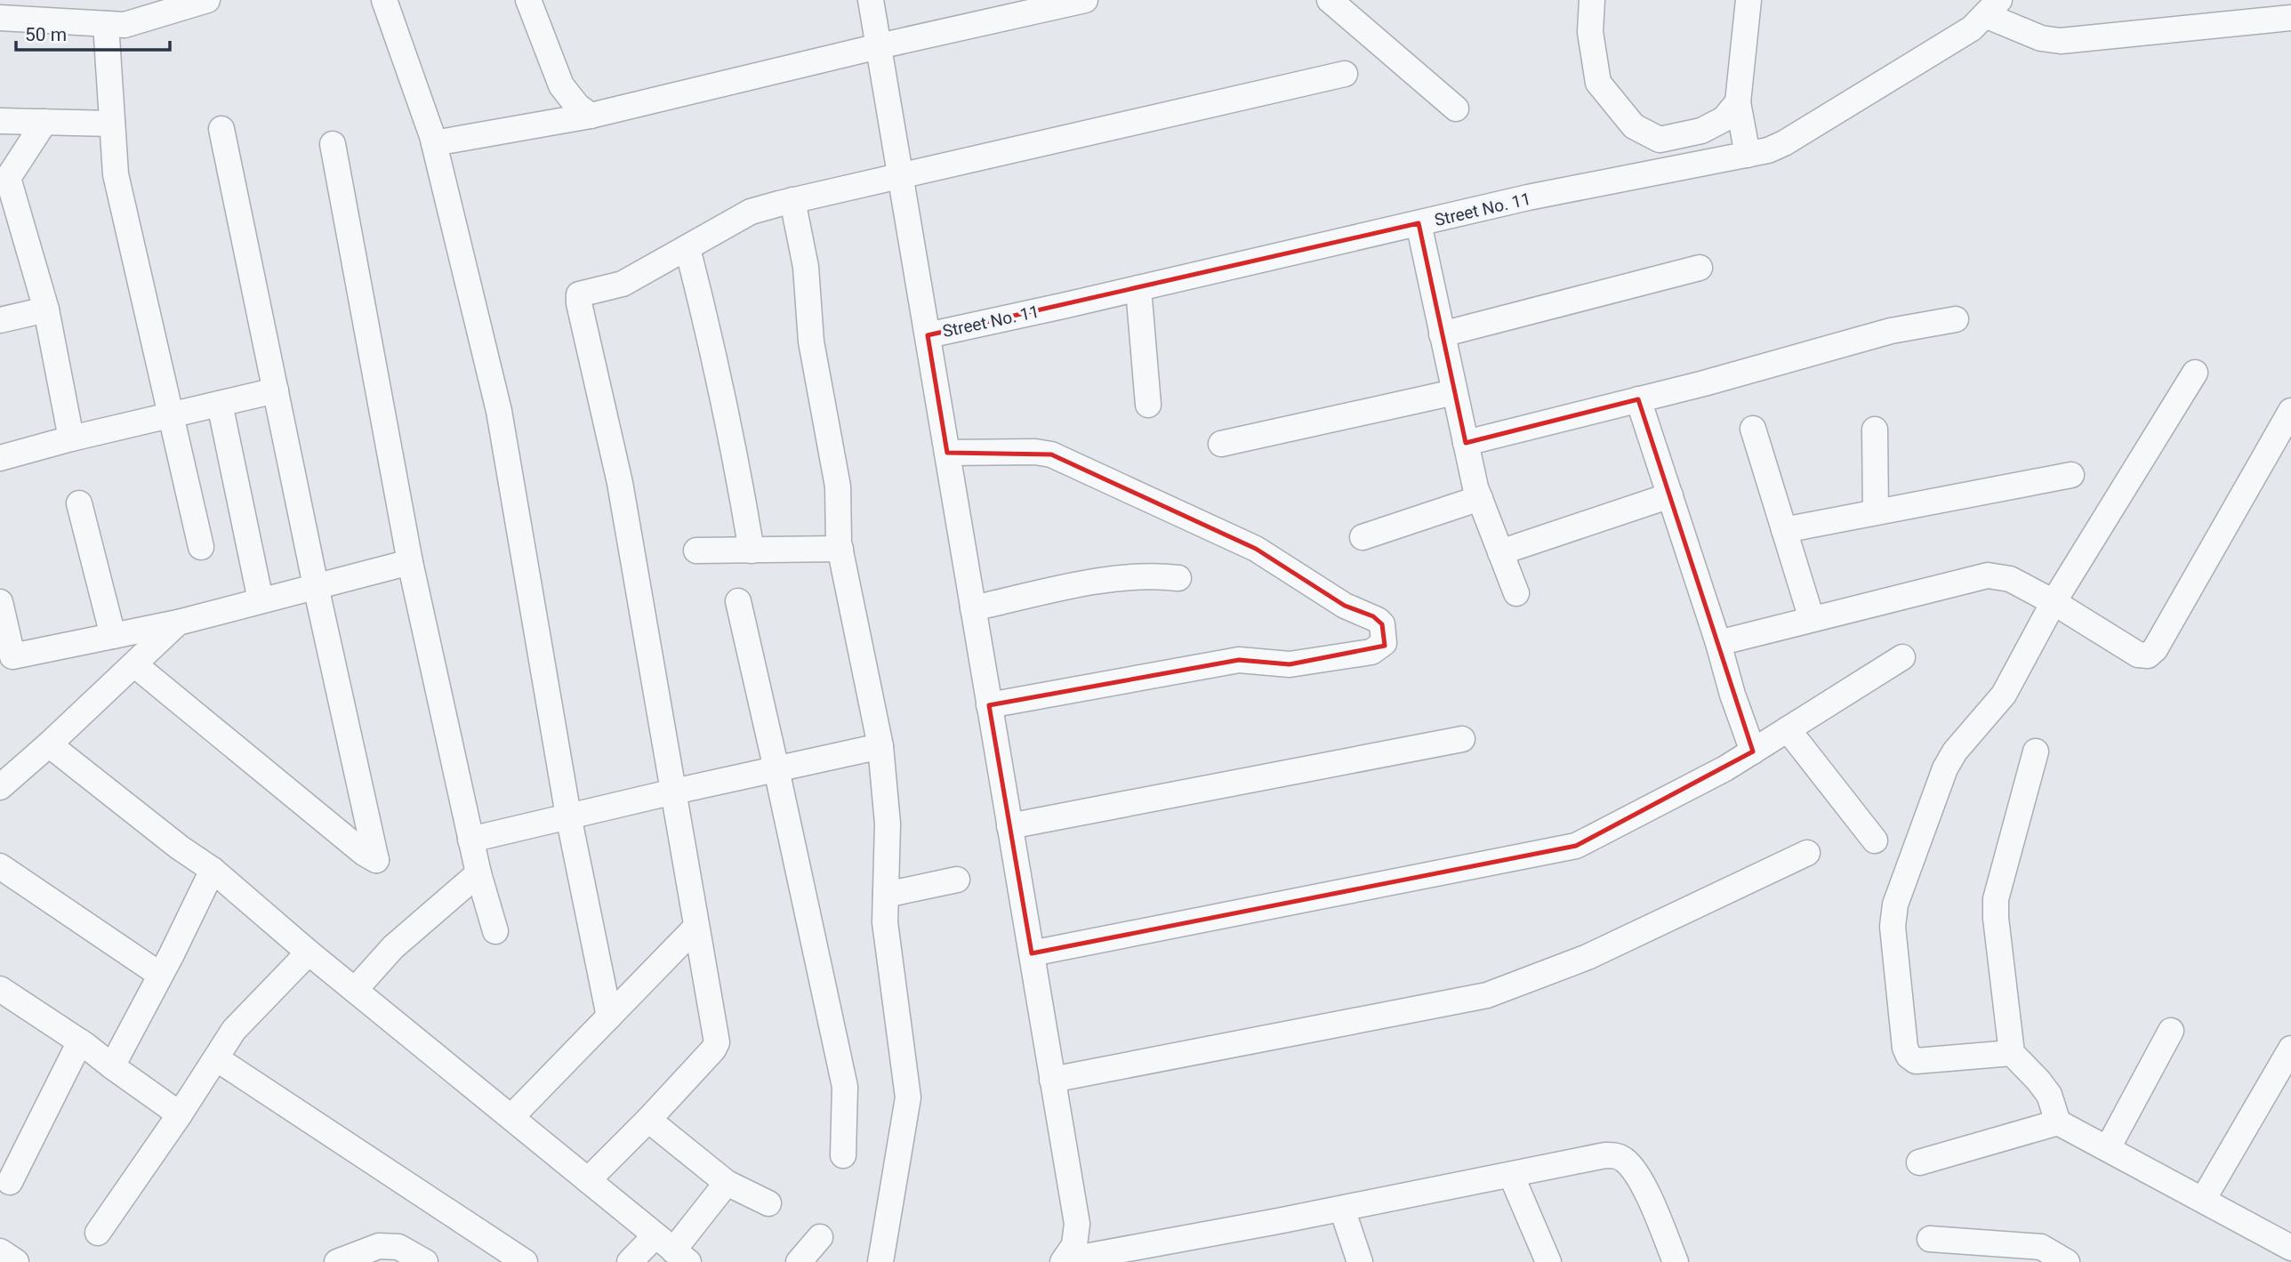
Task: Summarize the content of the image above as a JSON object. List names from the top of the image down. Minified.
{"streets":{"street":["Street No. 11"]},"scale_bar":"50 m"}
